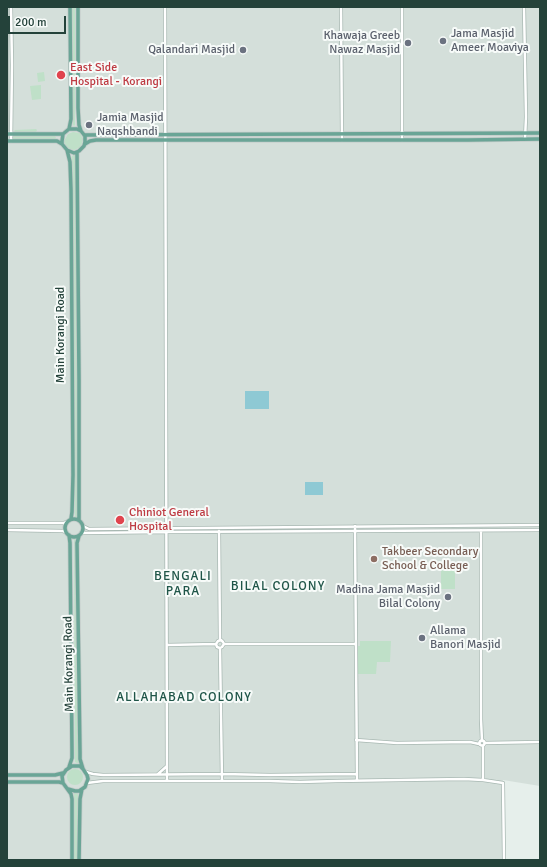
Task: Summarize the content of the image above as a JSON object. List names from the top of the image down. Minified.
{"streets":{"main road":["Main Korangi Road"]},"districts":["BENGALI PARA","BILAL COLONY","ALLAHABAD COLONY"],"places":["Jama Masjid Ameer Moaviya","Khawaja Greeb Nawaz Masjid","Qalandari Masjid","East Side Hospital - Korangi","Jamia Masjid Naqshbandi","Chiniot General Hospital","Takbeer Secondary School & College","Madina Jama Masjid Bilal Colony","Allama Banori Masjid"],"scale_bar":"200 m"}
